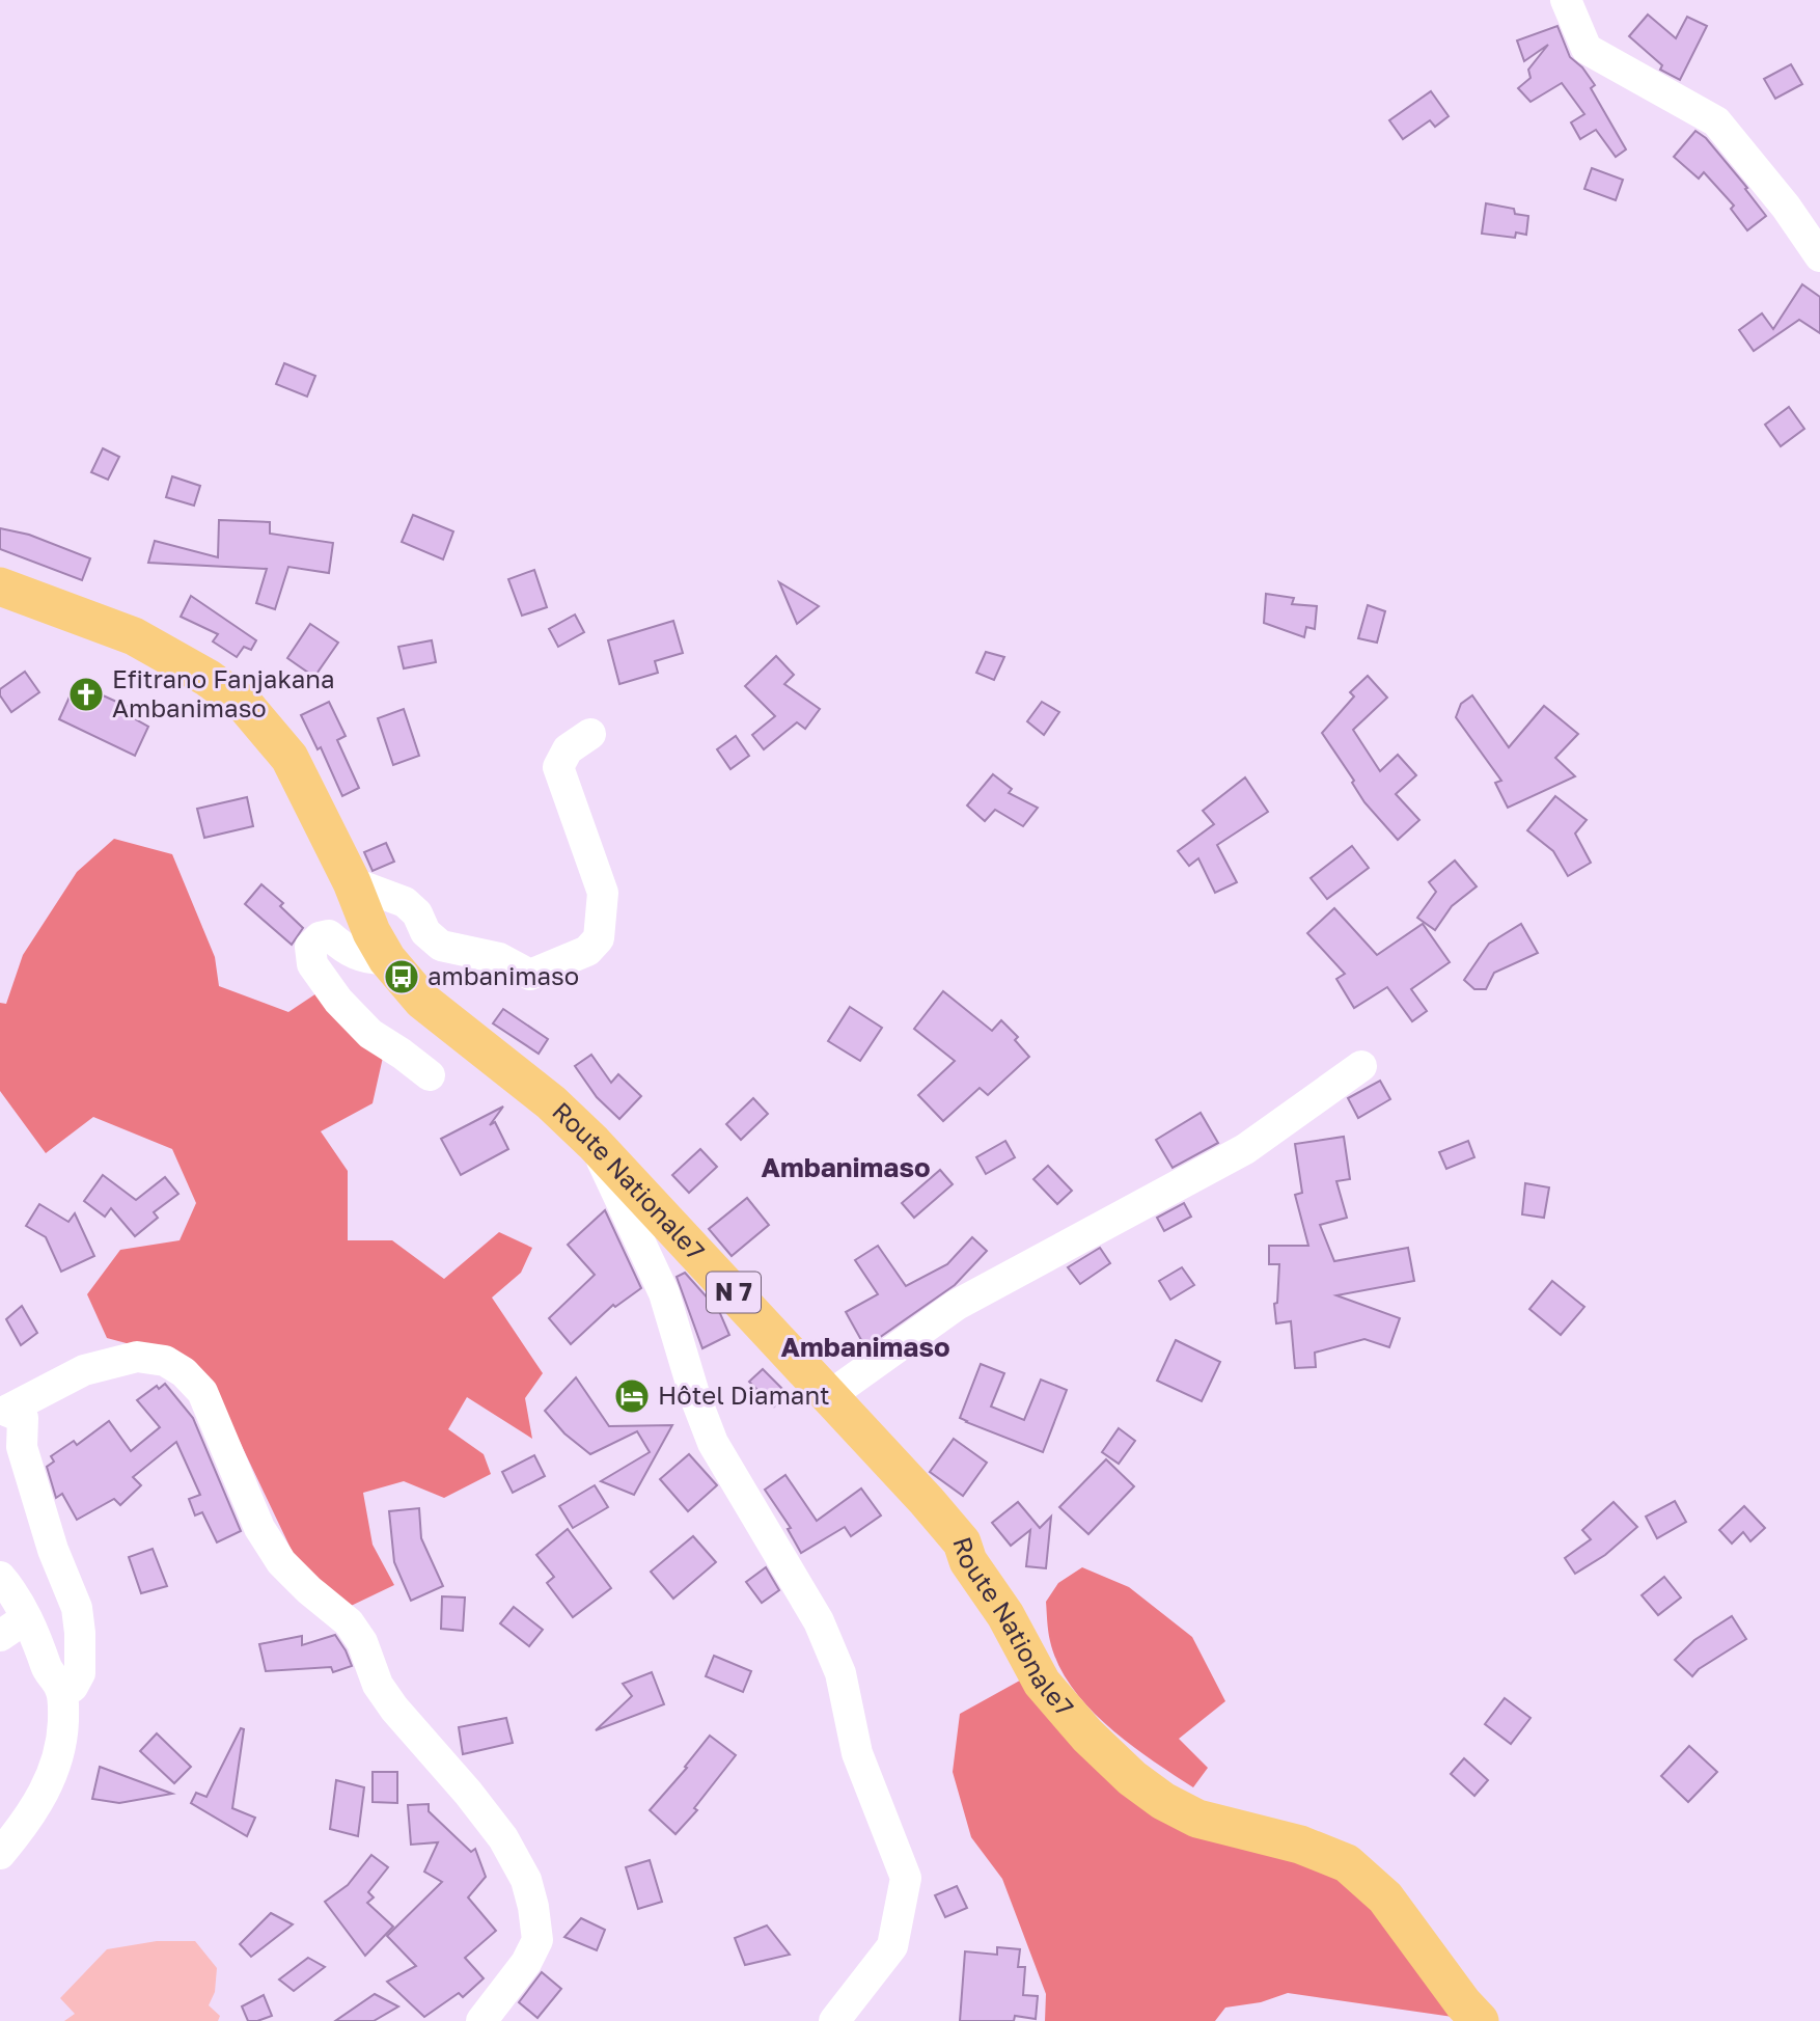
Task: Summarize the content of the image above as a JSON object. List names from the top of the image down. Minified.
{"streets":{"main road":["Route Nationale7","N 7"]},"districts":["Ambanimaso","Ambanimaso"],"places":{"church":["Efitrano Fanjakana Ambanimaso"],"bus stop":["ambanimaso"],"hotel":["Hôtel Diamant"]}}
